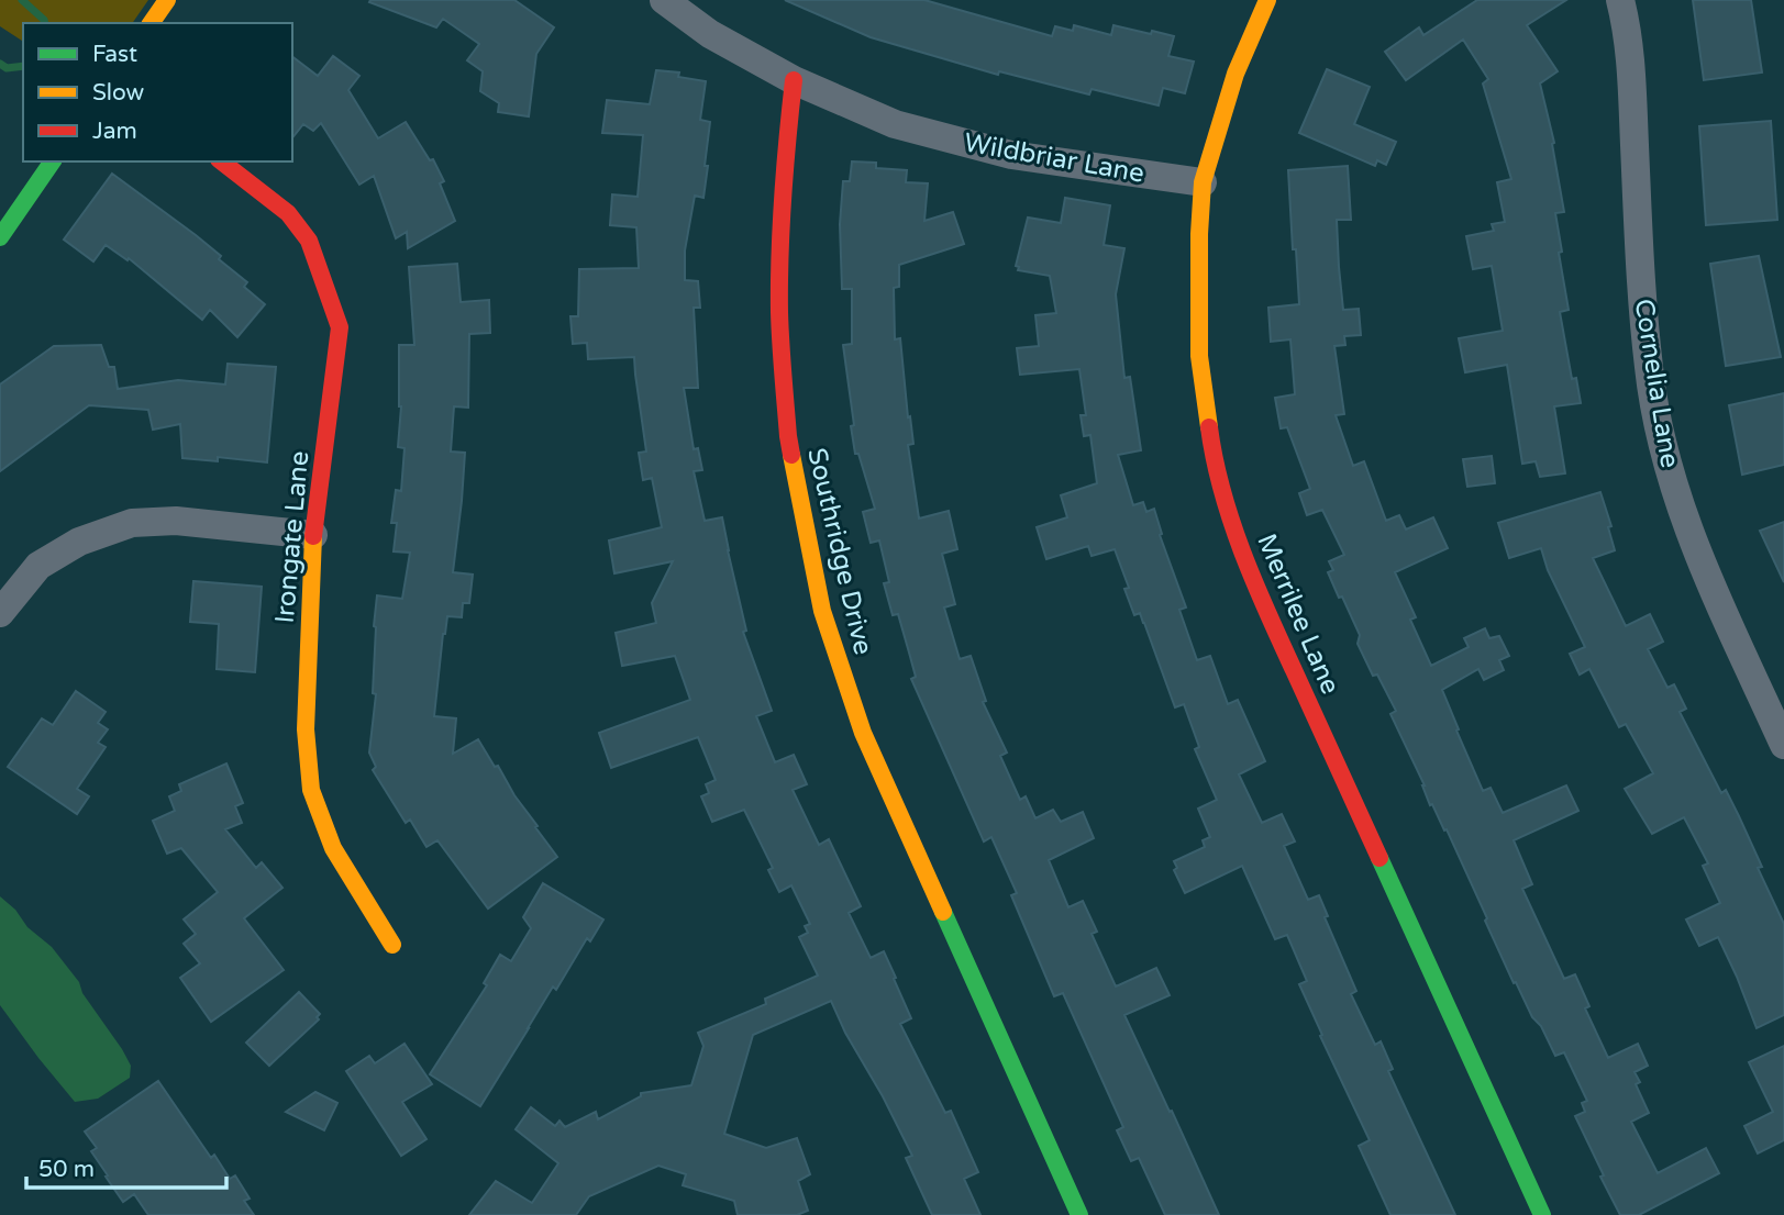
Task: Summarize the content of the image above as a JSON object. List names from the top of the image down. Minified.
{"streets":{"street":["Wildbriar Lane","Cornelia Lane","Irongate Lane","Southridge Drive","Merrilee Lane"]},"crossings":[["Wildbriar Lane","Southridge Drive"],["Wildbriar Lane","Merrilee Lane"]],"legend":["Fast","Slow","Jam"],"scale_bar":"50 m"}
